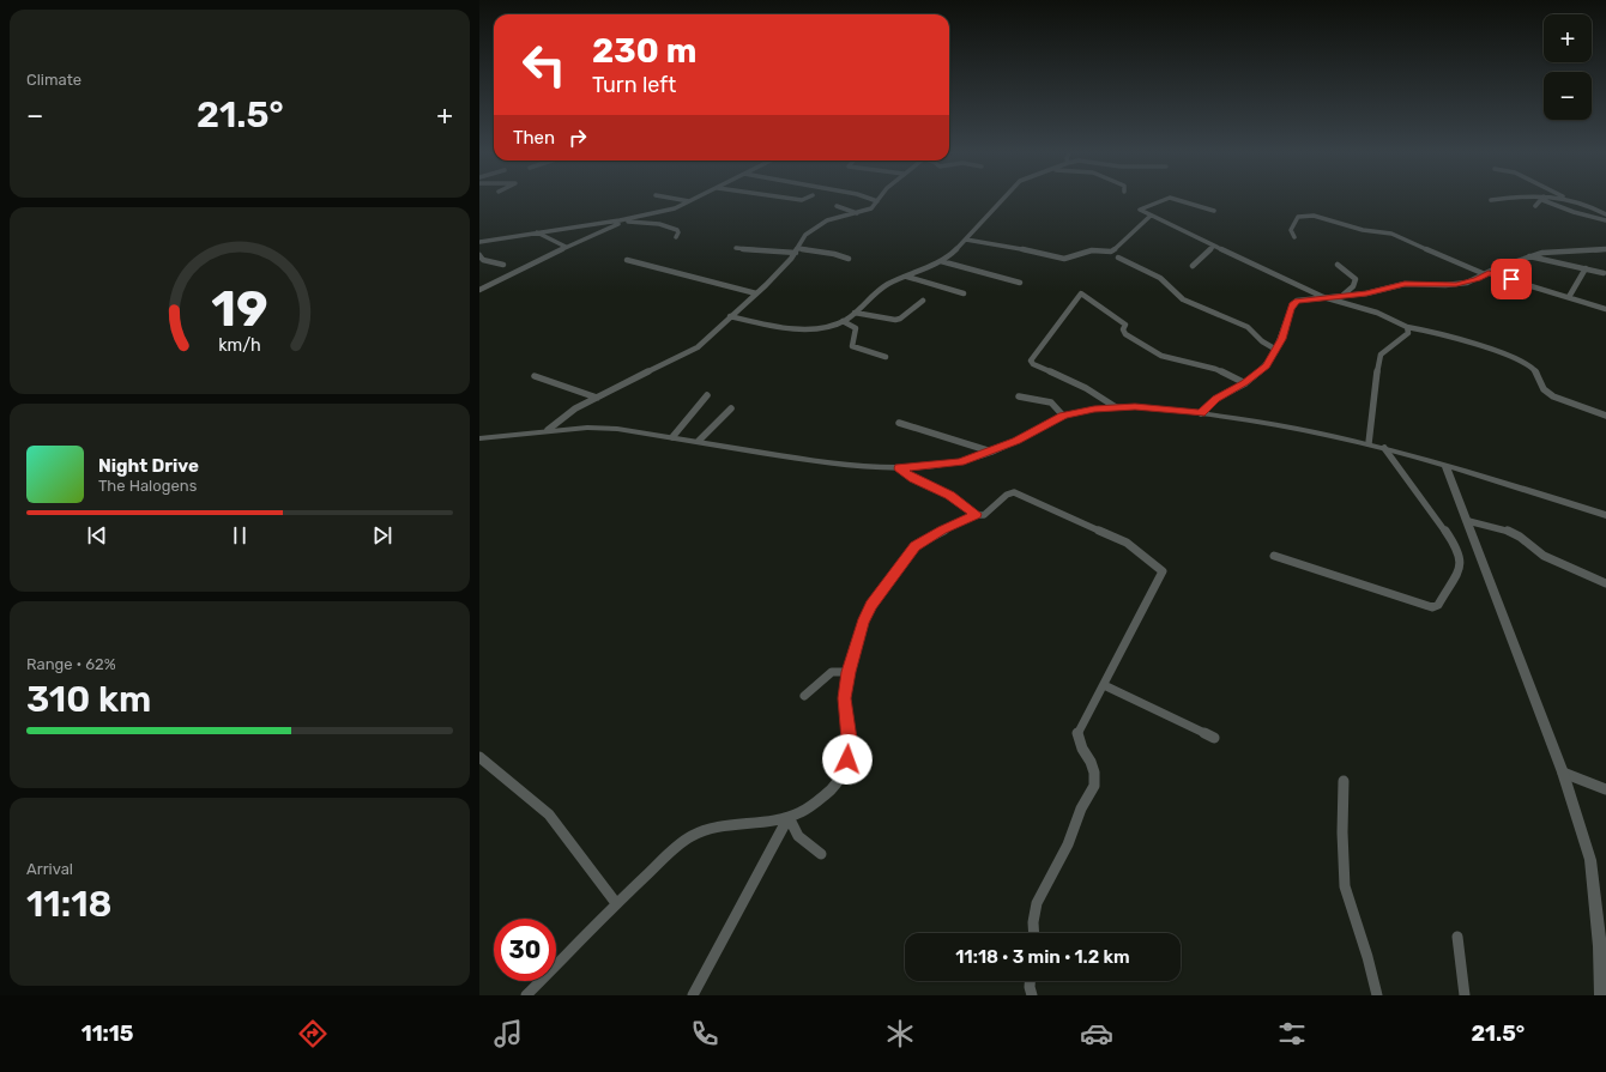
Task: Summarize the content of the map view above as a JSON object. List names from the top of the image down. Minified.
{"page":{"tile":["Climate",["Range · 62%","310 km"],["Arrival","11:18"]],"map_buttons":["+","−"],"turn":["230 m","Turn left"],"heat":["−","21.5°","+"],"then":"Then","song":["Night Drive","The Halogens"],"limit":"30","trip":"11:18 · 3 min · 1.2 km","tabs":["11:15","21.5°"],"gauge":["19","km/h"]}}
